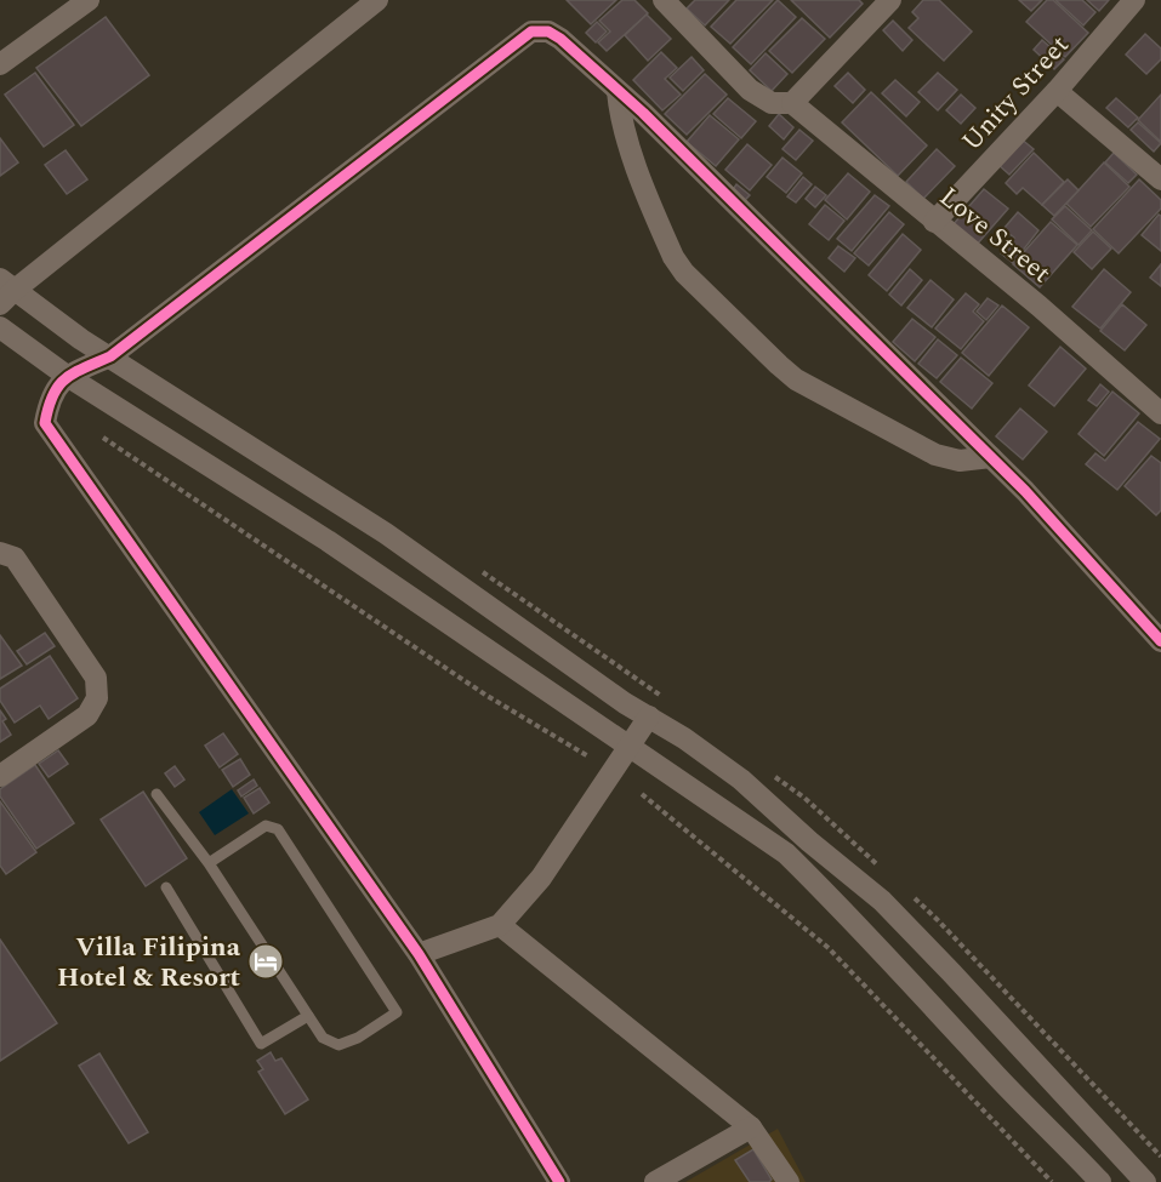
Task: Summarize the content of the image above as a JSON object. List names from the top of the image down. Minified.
{"streets":{"street":["Unity Street","Love Street"]},"crossings":[["Unity Street","Love Street"]],"places":{"hotel":["Villa Filipina Hotel & Resort"]}}
